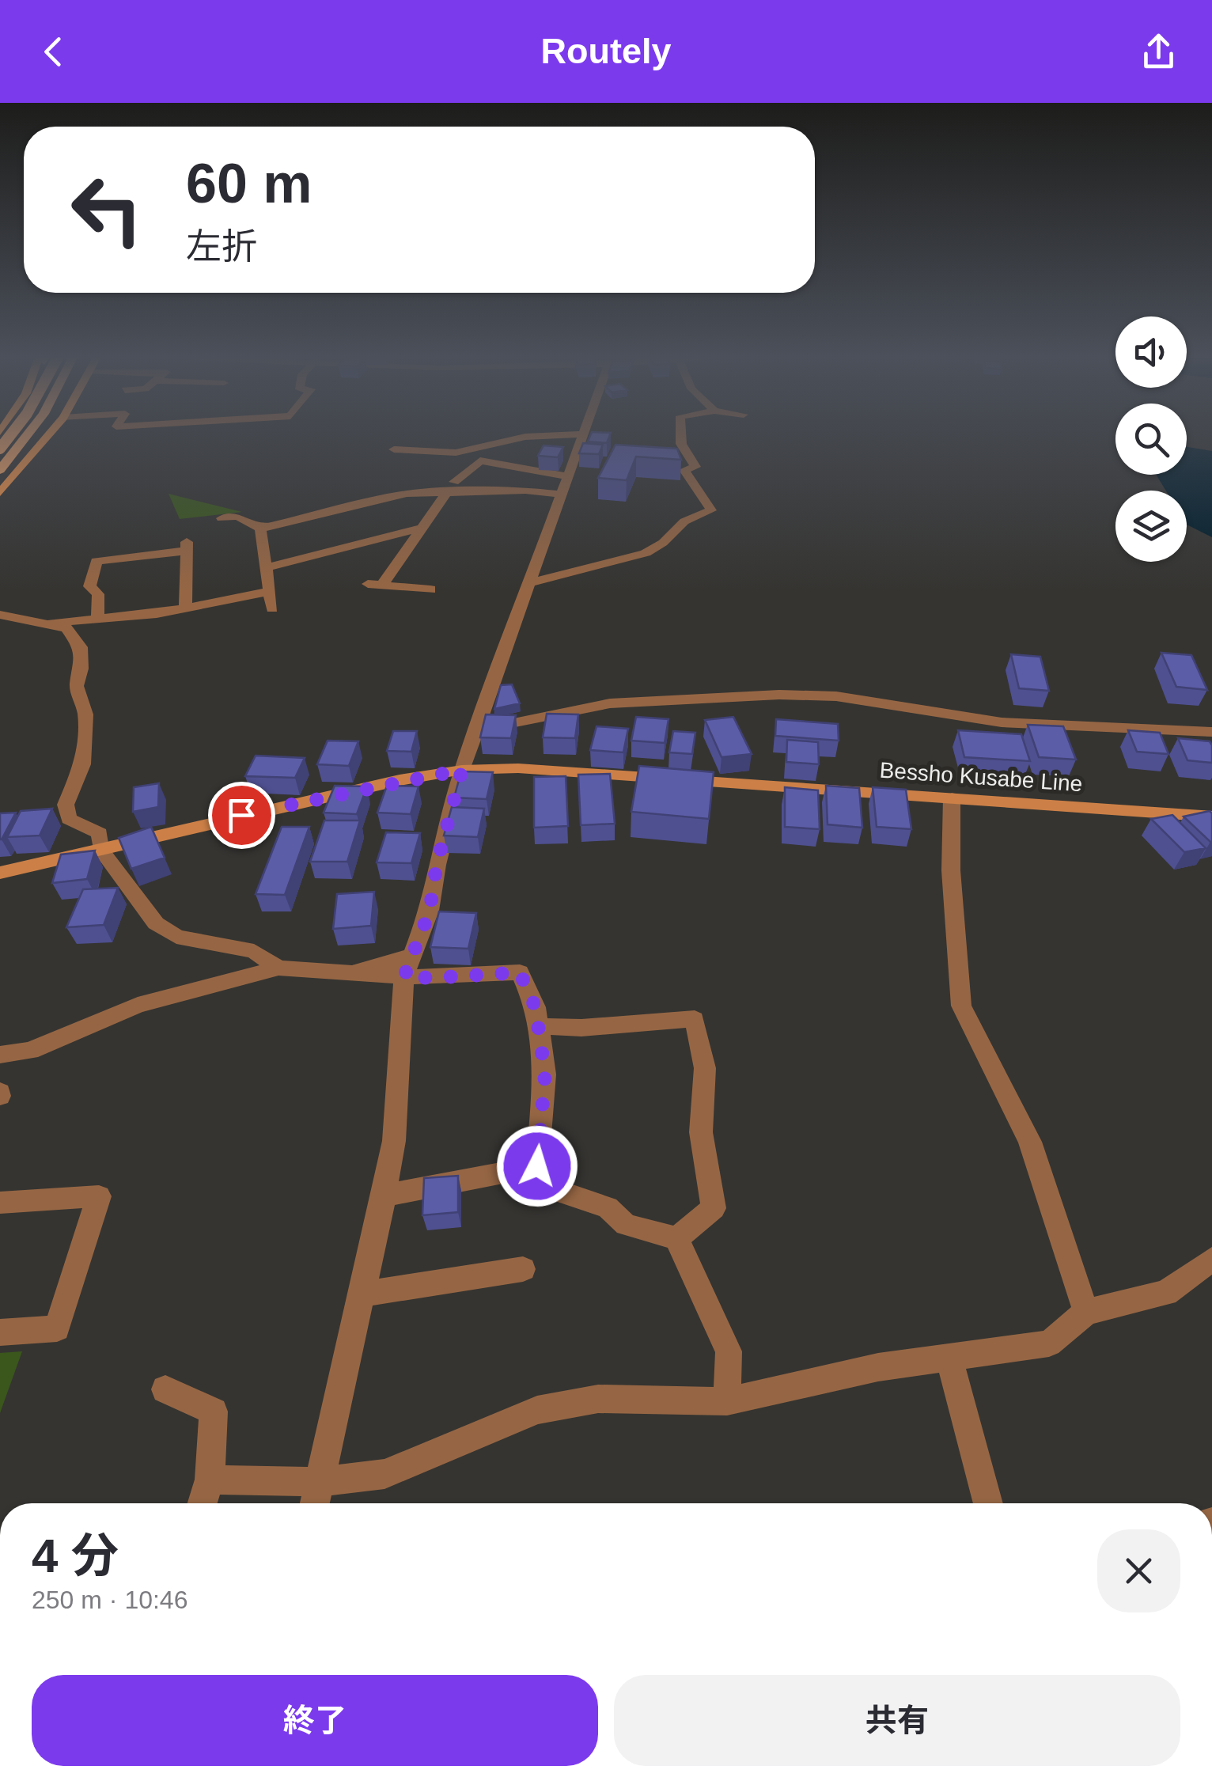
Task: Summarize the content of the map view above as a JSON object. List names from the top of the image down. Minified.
{"streets":{"main road":["Bessho Kusabe Line"]},"page":{"header":"Routely","turn":["60 m","左折"],"heading":["4 分","250 m · 10:46"],"buttons":["終了","共有"]}}
